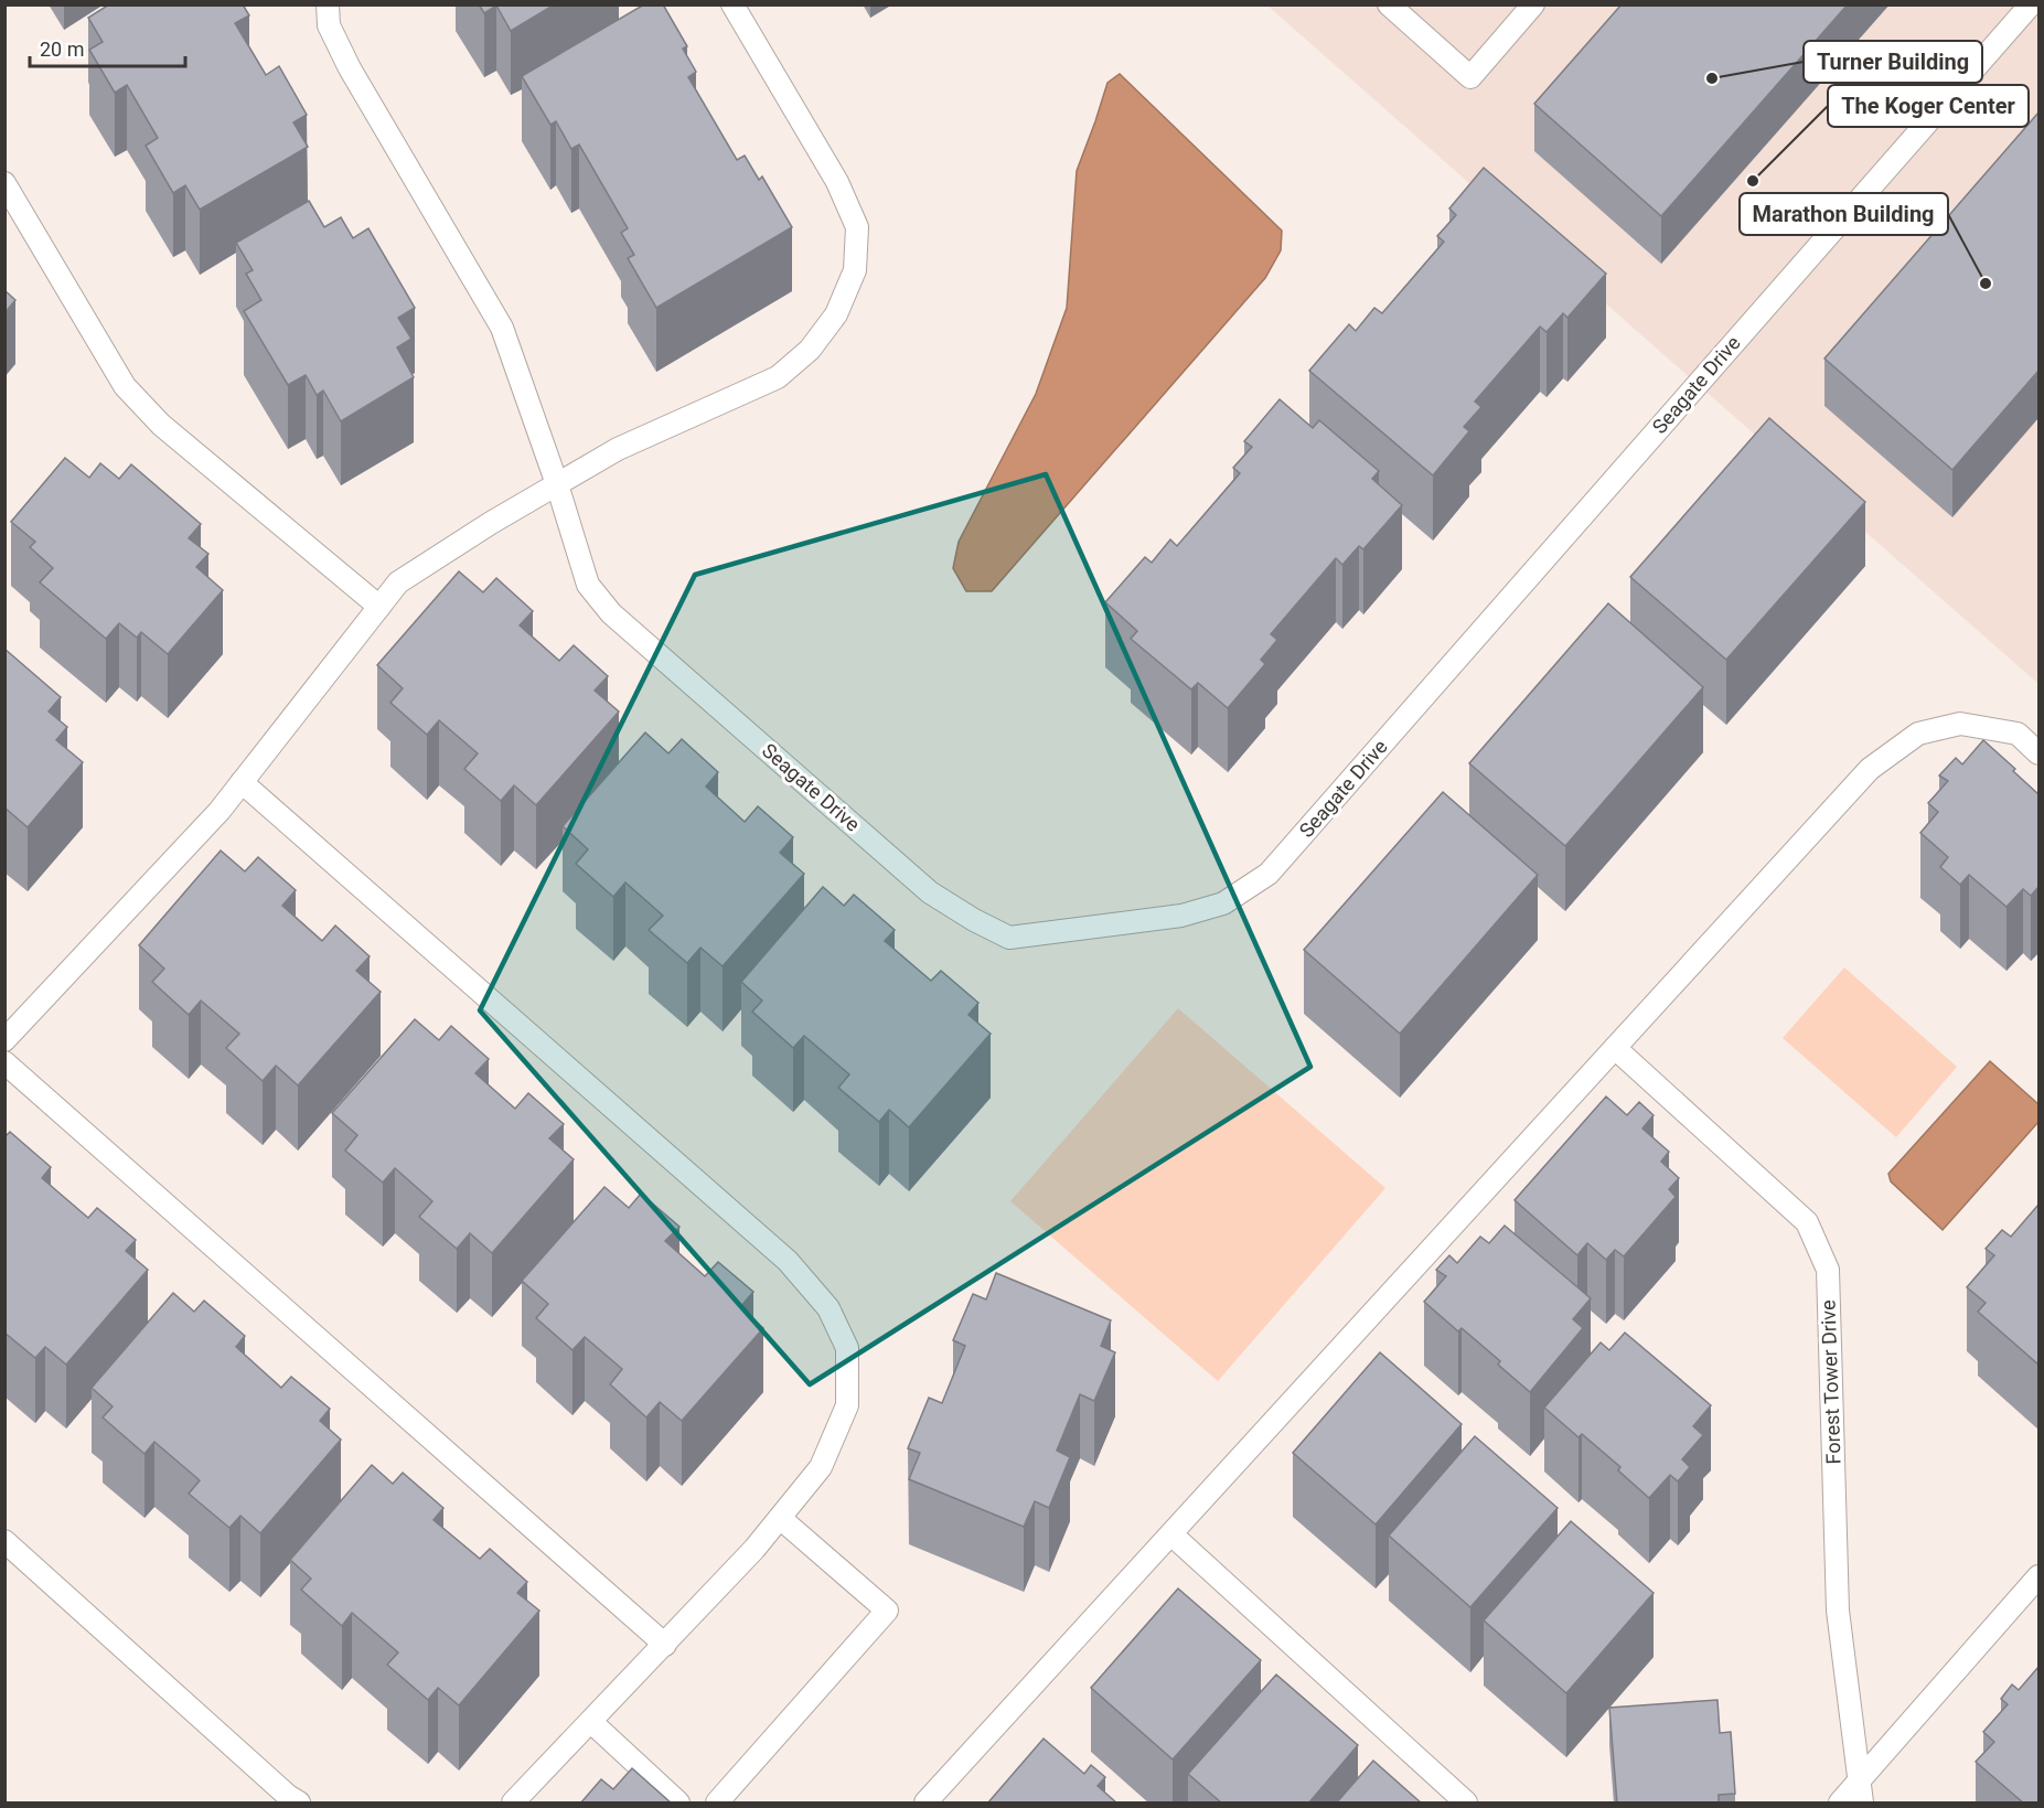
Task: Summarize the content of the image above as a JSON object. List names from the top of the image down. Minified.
{"streets":{"lane":["Seagate Drive","Forest Tower Drive"]},"places":["Turner Building","The Koger Center","Marathon Building"],"scale_bar":"20 m"}
